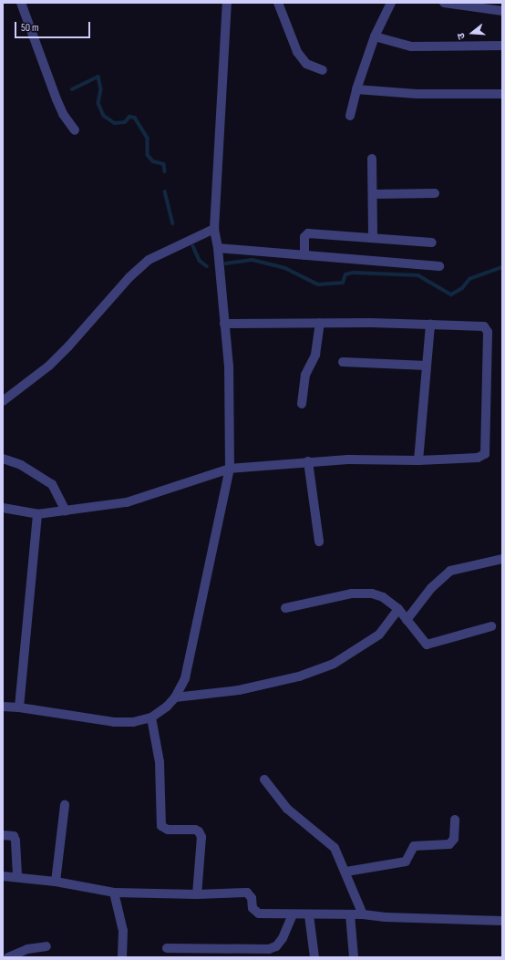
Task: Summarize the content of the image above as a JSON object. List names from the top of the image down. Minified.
{"scale_bar":"50 m","north":"left"}
